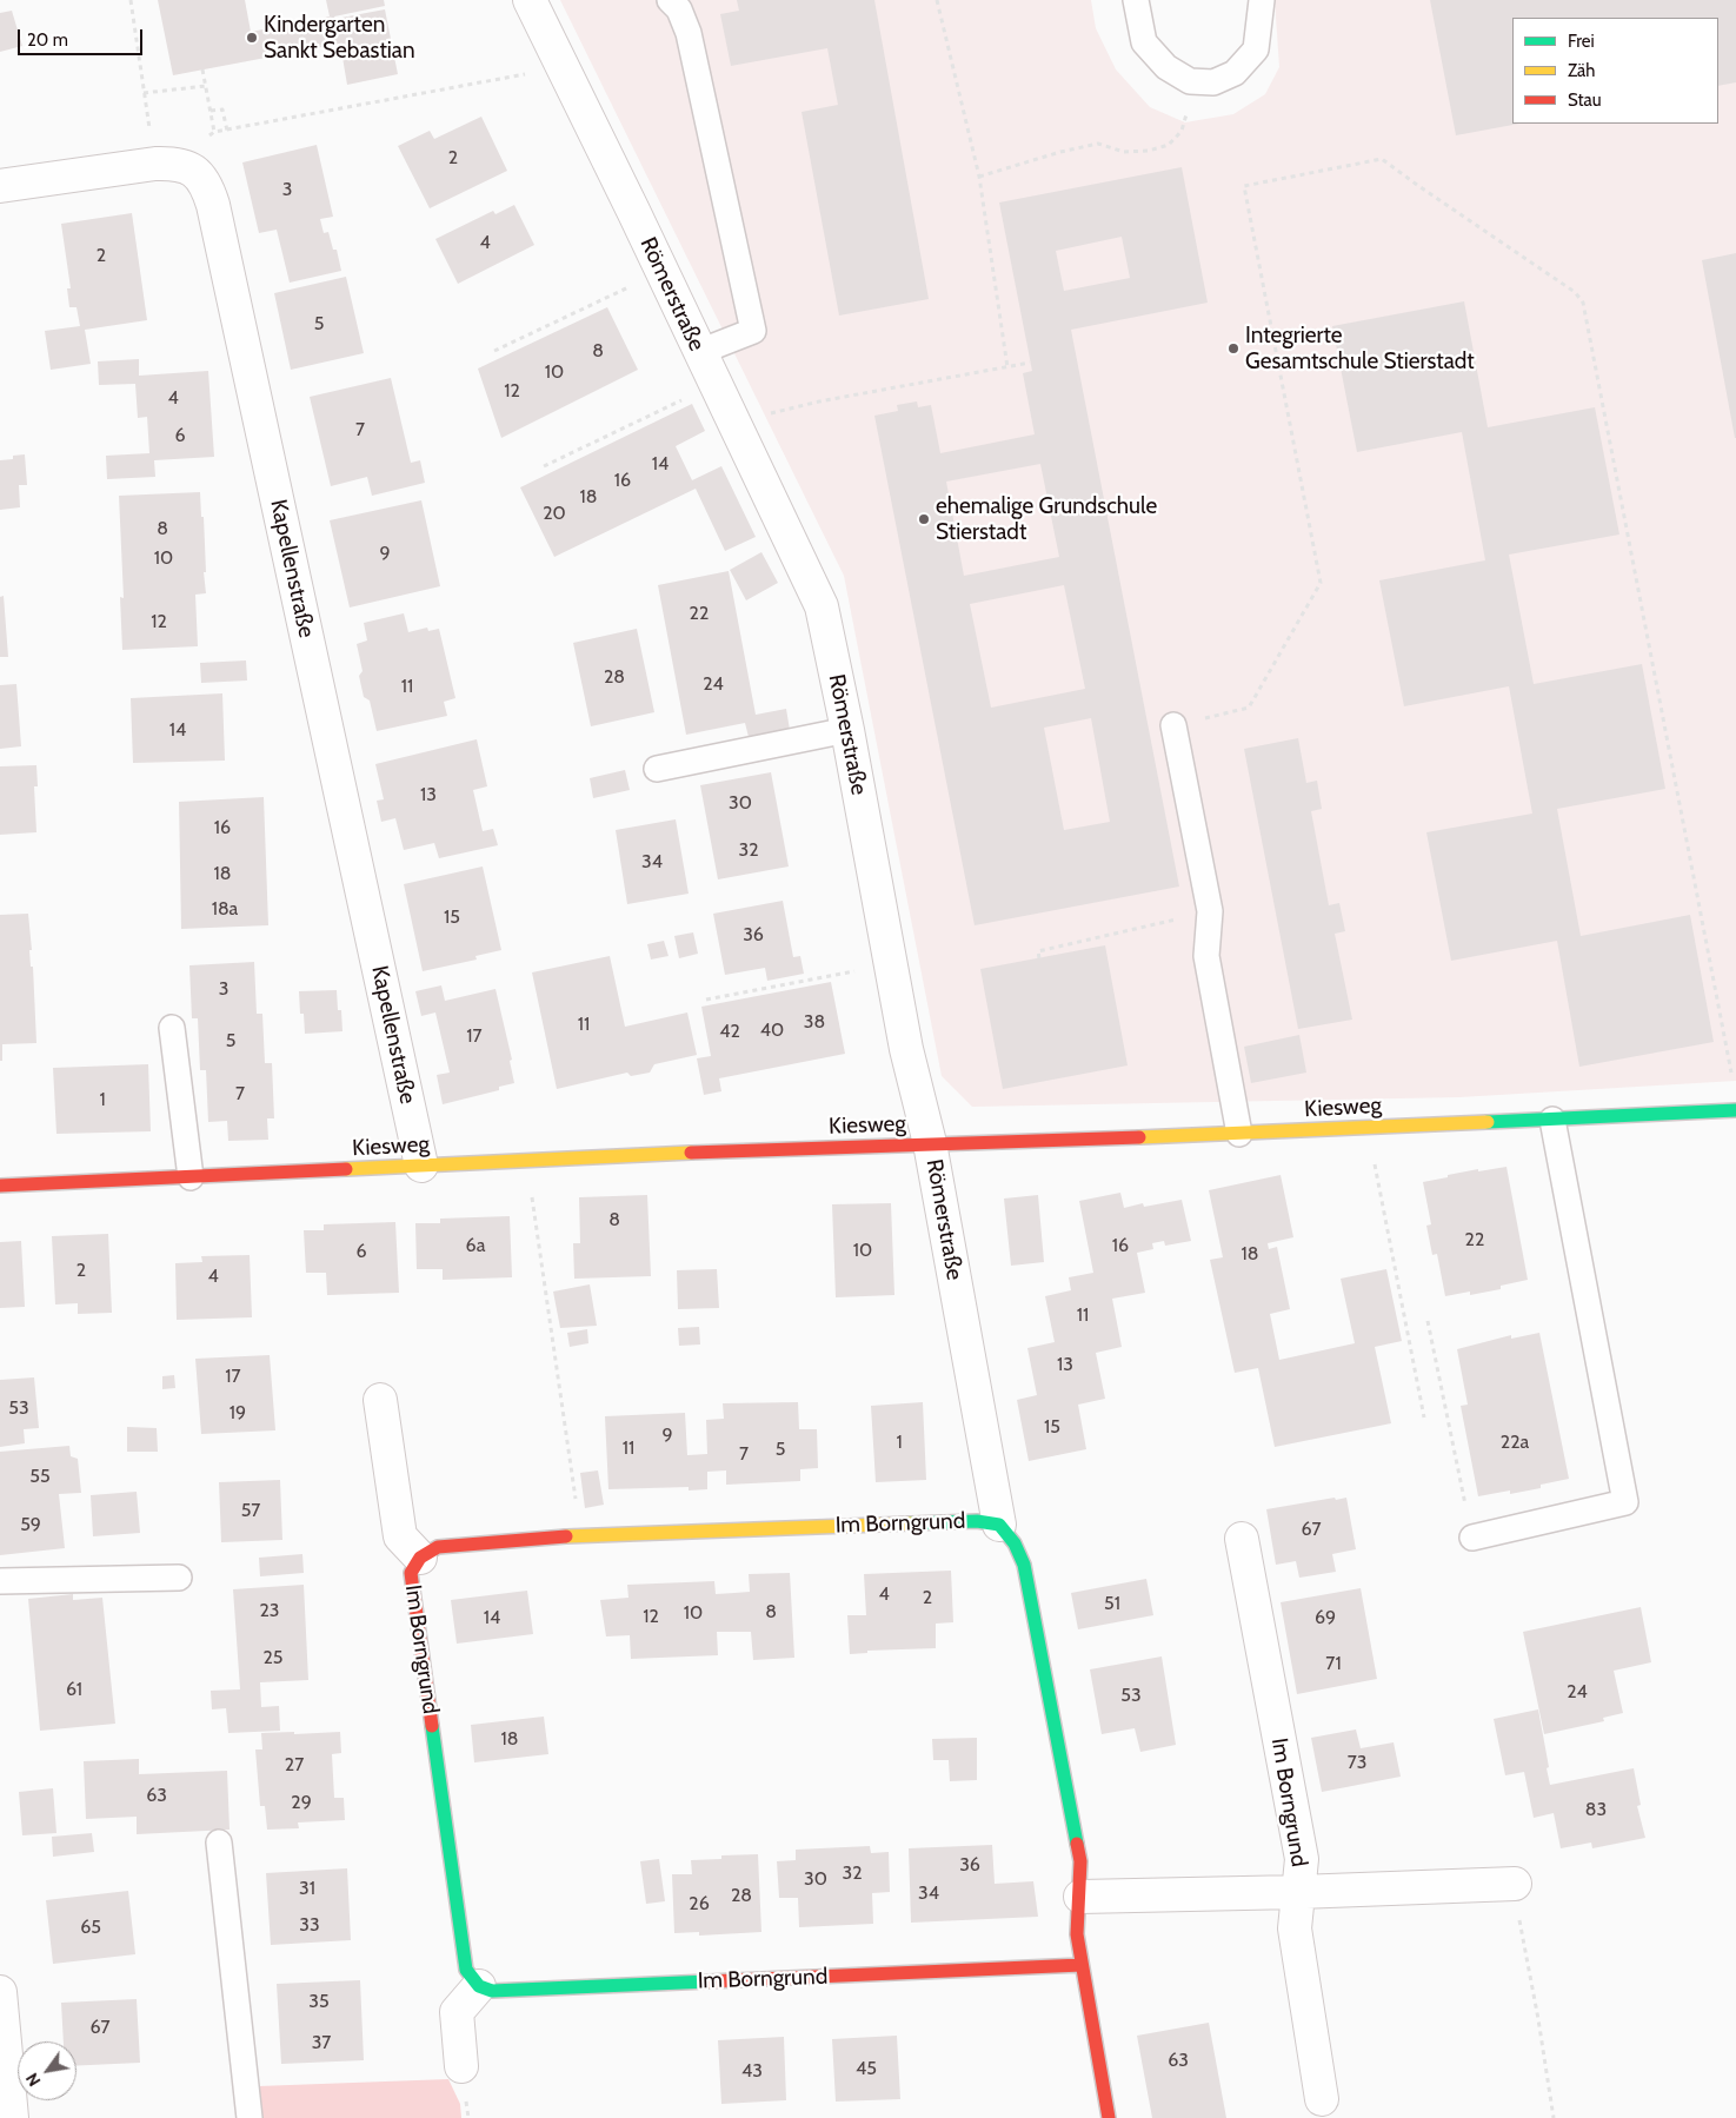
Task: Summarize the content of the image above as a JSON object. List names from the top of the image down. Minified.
{"streets":{"street":["Römerstraße","Kapellenstraße","Kiesweg","Im Borngrund"]},"crossings":[["Römerstraße","Kiesweg"],["Römerstraße","Im Borngrund"],["Kapellenstraße","Kiesweg"]],"places":["Kindergarten Sankt Sebastian","Integrierte Gesamtschule Stierstadt","ehemalige Grundschule Stierstadt"],"house_numbers":["2","3","4","2","5","8","10","12","4","7","6","14","16","18","20","8","9","10","22","12","28","24","11","14","13","30","16","32","34","18","18a","15","36","3","38","11","40","42","17","5","7","1","8","22","6a","16","10","6","18","2","4","11","13","17","53","19","15","9","1","22a","11","5","7","55","57","59","67","4","2","51","23","8","10","12","14","69","25","71","61","24","53","18","73","27","63","29","83","36","32","30","31","34","28","26","33","65","35","67","37","63","45","43"],"legend":["Frei","Zäh","Stau"],"scale_bar":"20 m","north":"bottom left"}
